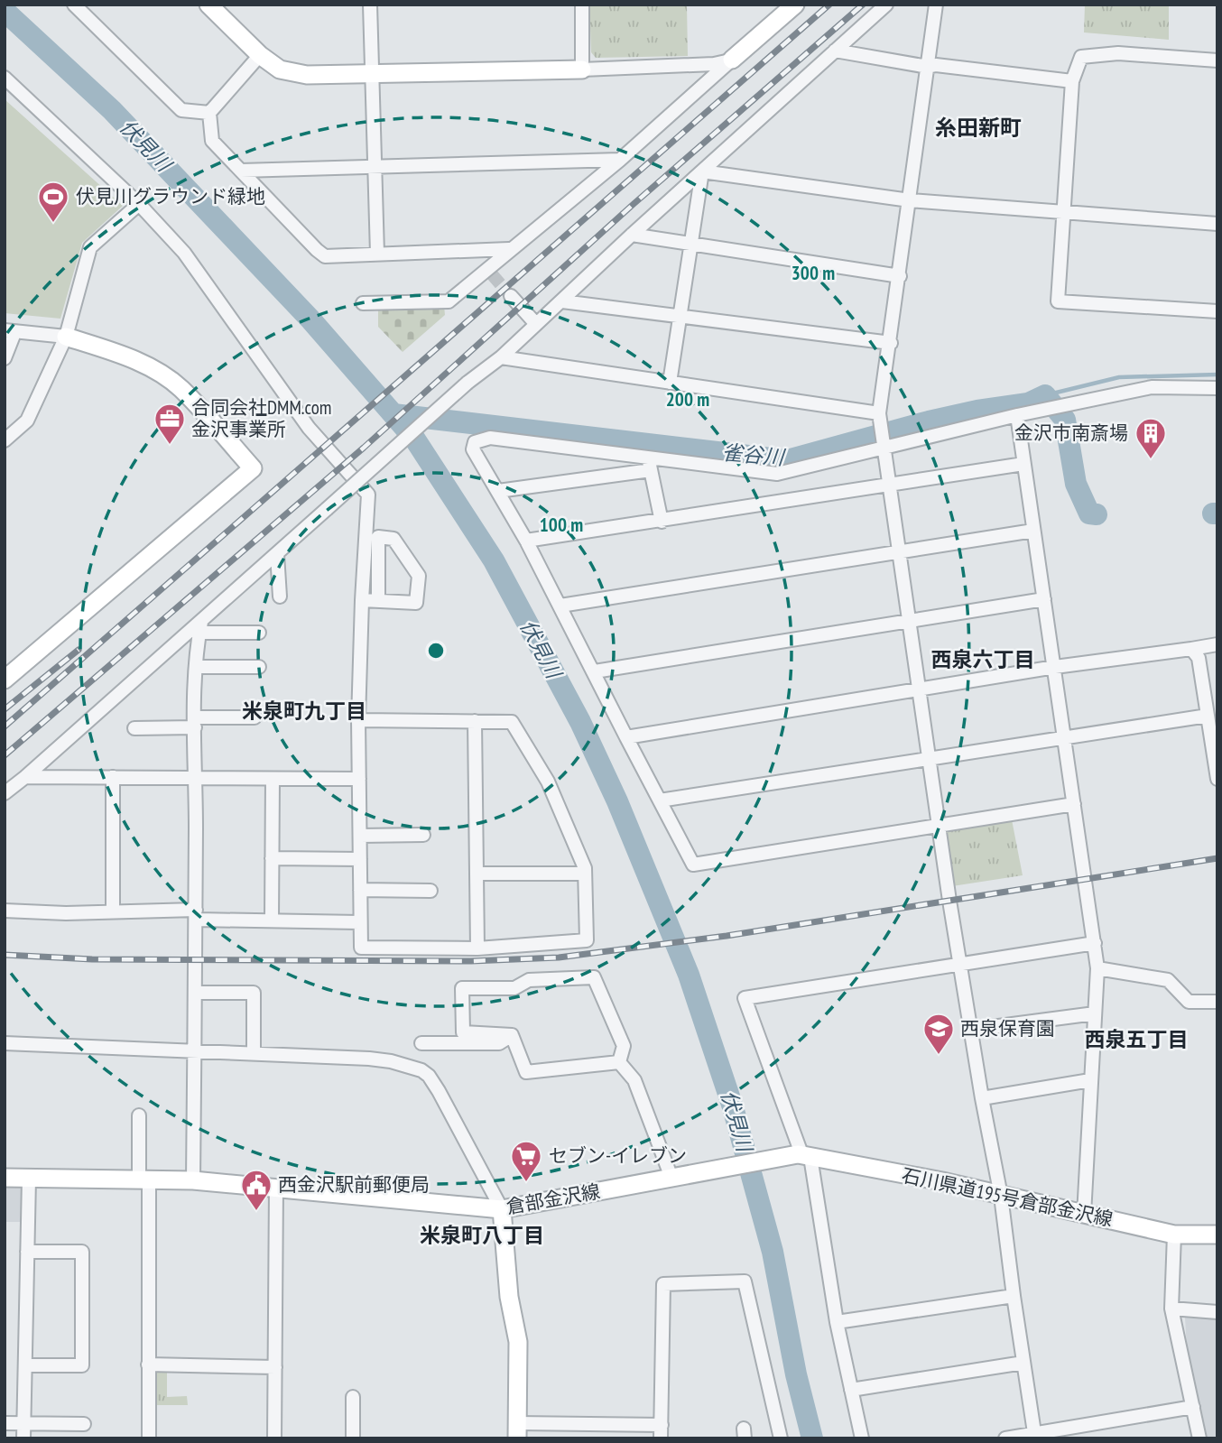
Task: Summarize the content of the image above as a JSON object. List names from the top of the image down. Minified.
{"streets":{"street":["石川県道195号倉部金沢線","倉部金沢線"]},"crossings":[["石川県道195号倉部金沢線","倉部金沢線"]],"districts":["糸田新町","西泉六丁目","米泉町九丁目","西泉五丁目","米泉町八丁目"],"water":["伏見川","雀谷川"],"places":{"sports":["伏見川グラウンド緑地"],"office":["合同会社DMM.com 金沢事業所"],"building":["金沢市南斎場"],"school or university":["西泉保育園"],"supermarket":["セブン-イレブン"],"public building":["西金沢駅前郵便局"]},"rings":["300 m","200 m","100 m"]}
